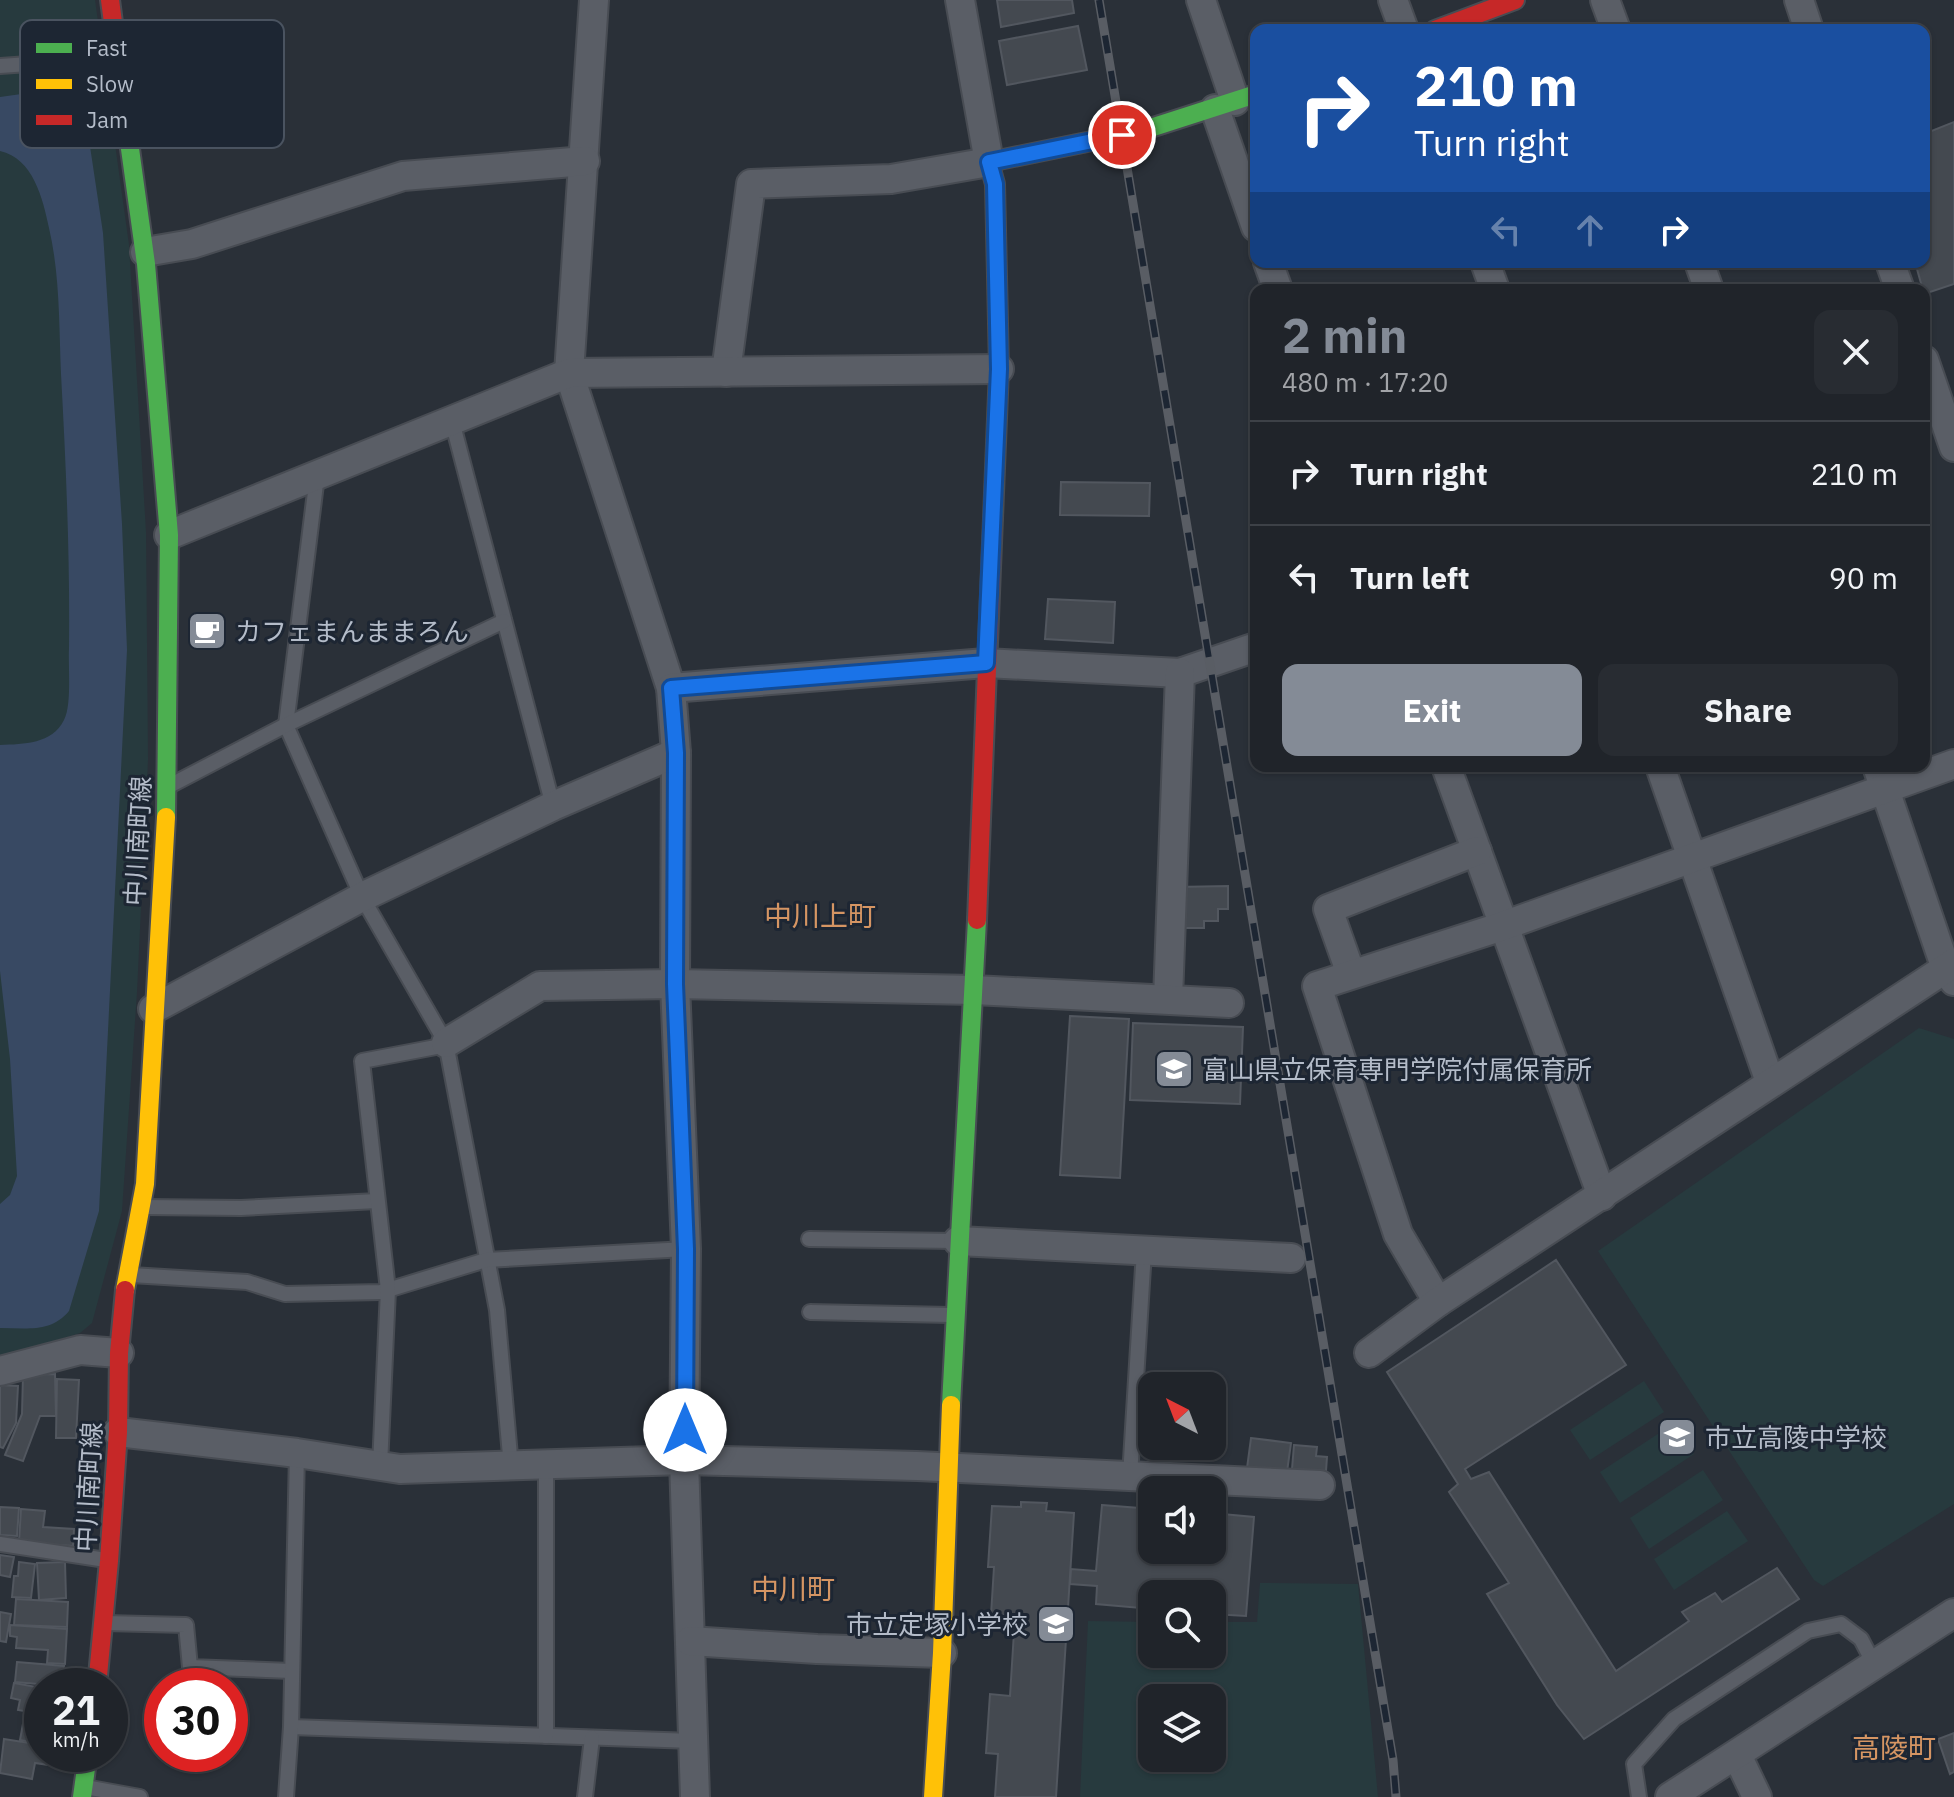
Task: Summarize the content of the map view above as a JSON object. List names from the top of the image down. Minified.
{"streets":{"street":["中川南町線"]},"districts":["中川上町","中川町","高陵町"],"places":{"cafe":["カフェまんままろん"],"school or university":["富山県立保育専門学院付属保育所","市立高陵中学校","市立定塚小学校"]},"legend":["Fast","Slow","Jam"],"north":"top left","page":{"turn":["210 m","Turn right"],"heading":["2 min","480 m · 17:20"],"list":[{"name":"Turn right","value":"210 m"},{"name":"Turn left","value":"90 m"}],"buttons":["Exit","Share"],"speed":"21 km/h","limit":"30"}}
